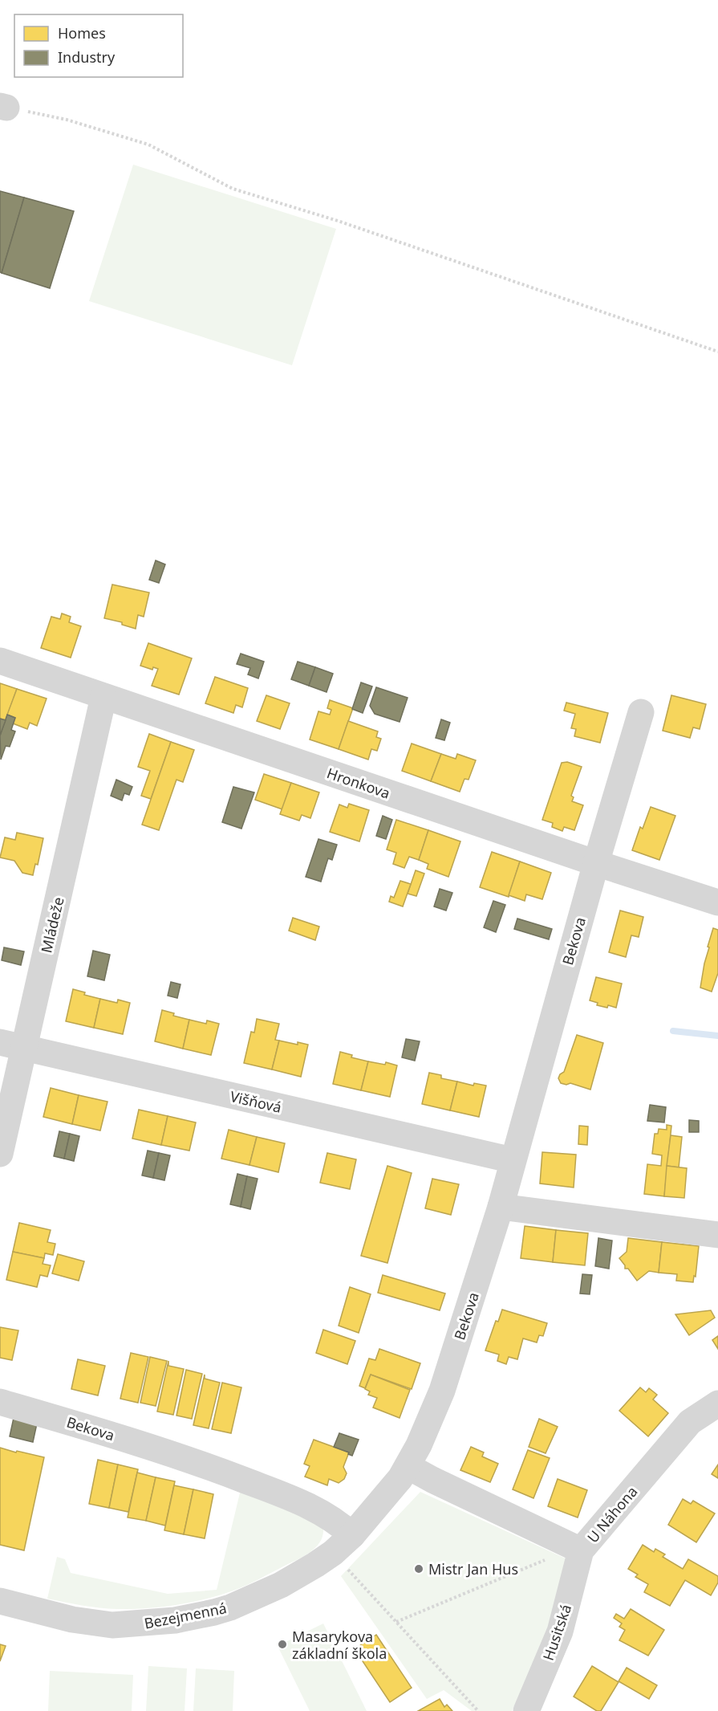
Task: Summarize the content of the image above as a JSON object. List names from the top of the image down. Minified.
{"streets":{"street":["Hronkova","Mládeže","Bekova","Višňová","U Náhona","Bezejmenná","Husitská"]},"crossings":[["Hronkova","Mládeže"],["Hronkova","Bekova"],["Mládeže","Višňová"],["Bekova","Višňová"],["Bekova","U Náhona"],["Bekova","Bezejmenná"],["U Náhona","Husitská"]],"places":["Mistr Jan Hus","Masarykova základní škola"],"legend":["Homes","Industry"]}
